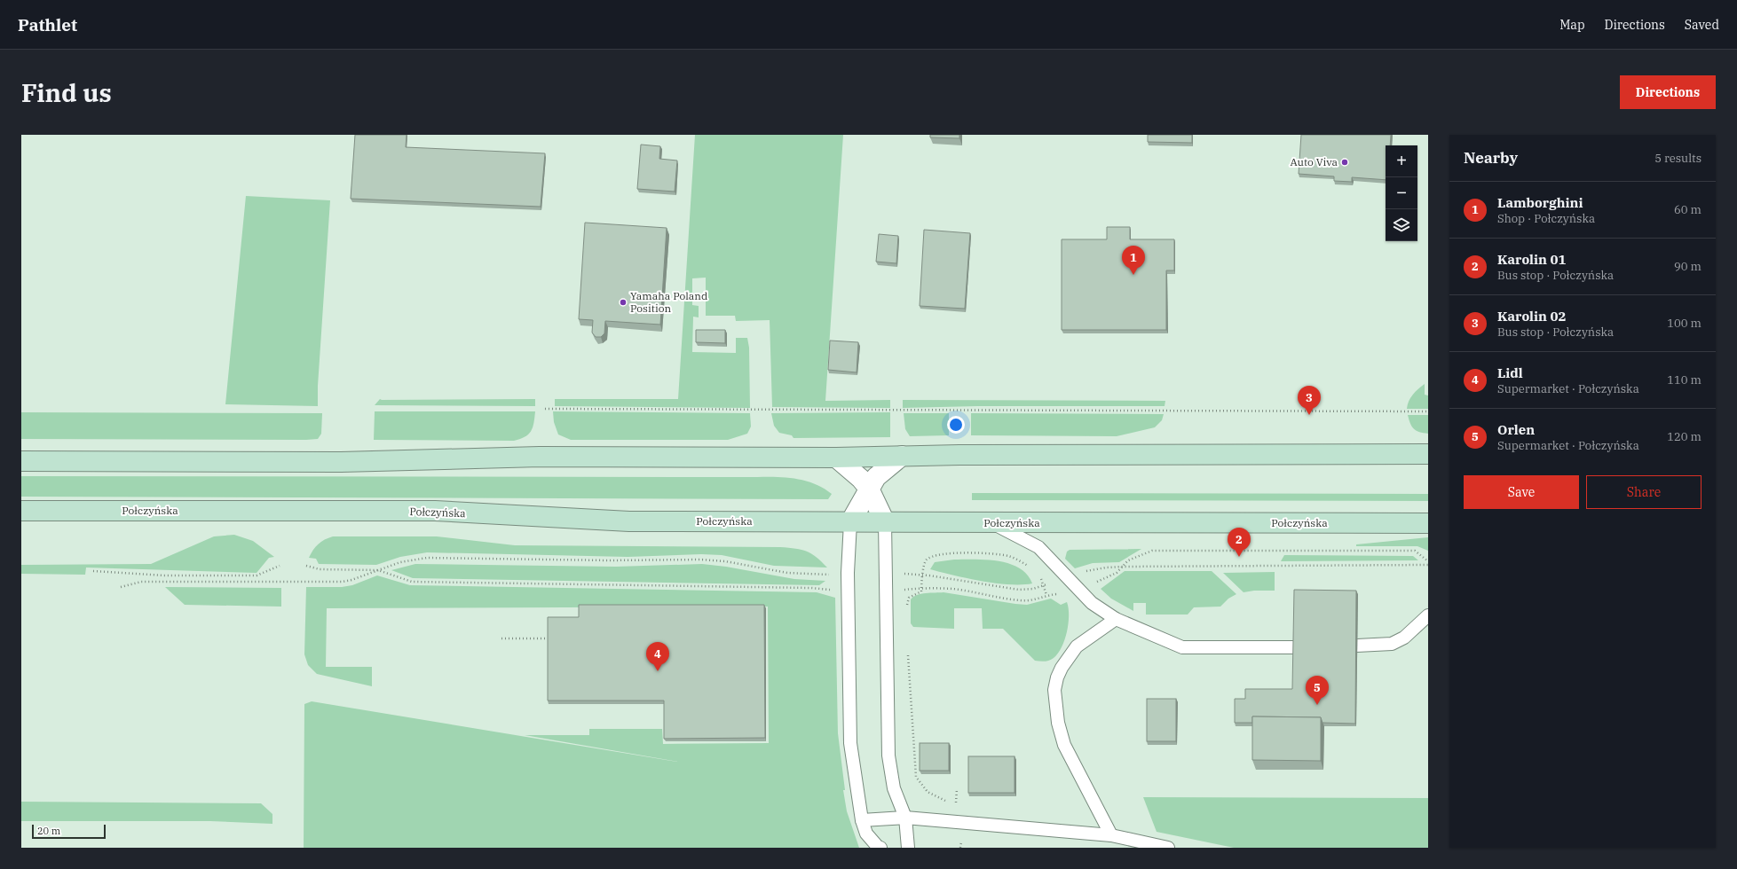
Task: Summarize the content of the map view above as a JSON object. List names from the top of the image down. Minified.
{"streets":{"main road":["Połczyńska"]},"places":["Auto Viva","Yamaha Poland Position"],"scale_bar":"20 m","page":{"header":"Pathlet","nav":["Map","Directions","Saved"],"buttons":["Directions",["Save","Share"]],"title":"Find us","heading":["Nearby","5 results"],"map_buttons":["+","−"],"list":[{"mark":"1","name":"Lamborghini","note":"Shop · Połczyńska","value":"60 m"},{"mark":"2","name":"Karolin 01","note":"Bus stop · Połczyńska","value":"90 m"},{"mark":"3","name":"Karolin 02","note":"Bus stop · Połczyńska","value":"100 m"},{"mark":"4","name":"Lidl","note":"Supermarket · Połczyńska","value":"110 m"},{"mark":"5","name":"Orlen","note":"Supermarket · Połczyńska","value":"120 m"}],"pins":["1","3","2","4","5"],"scale":"20 m"}}
